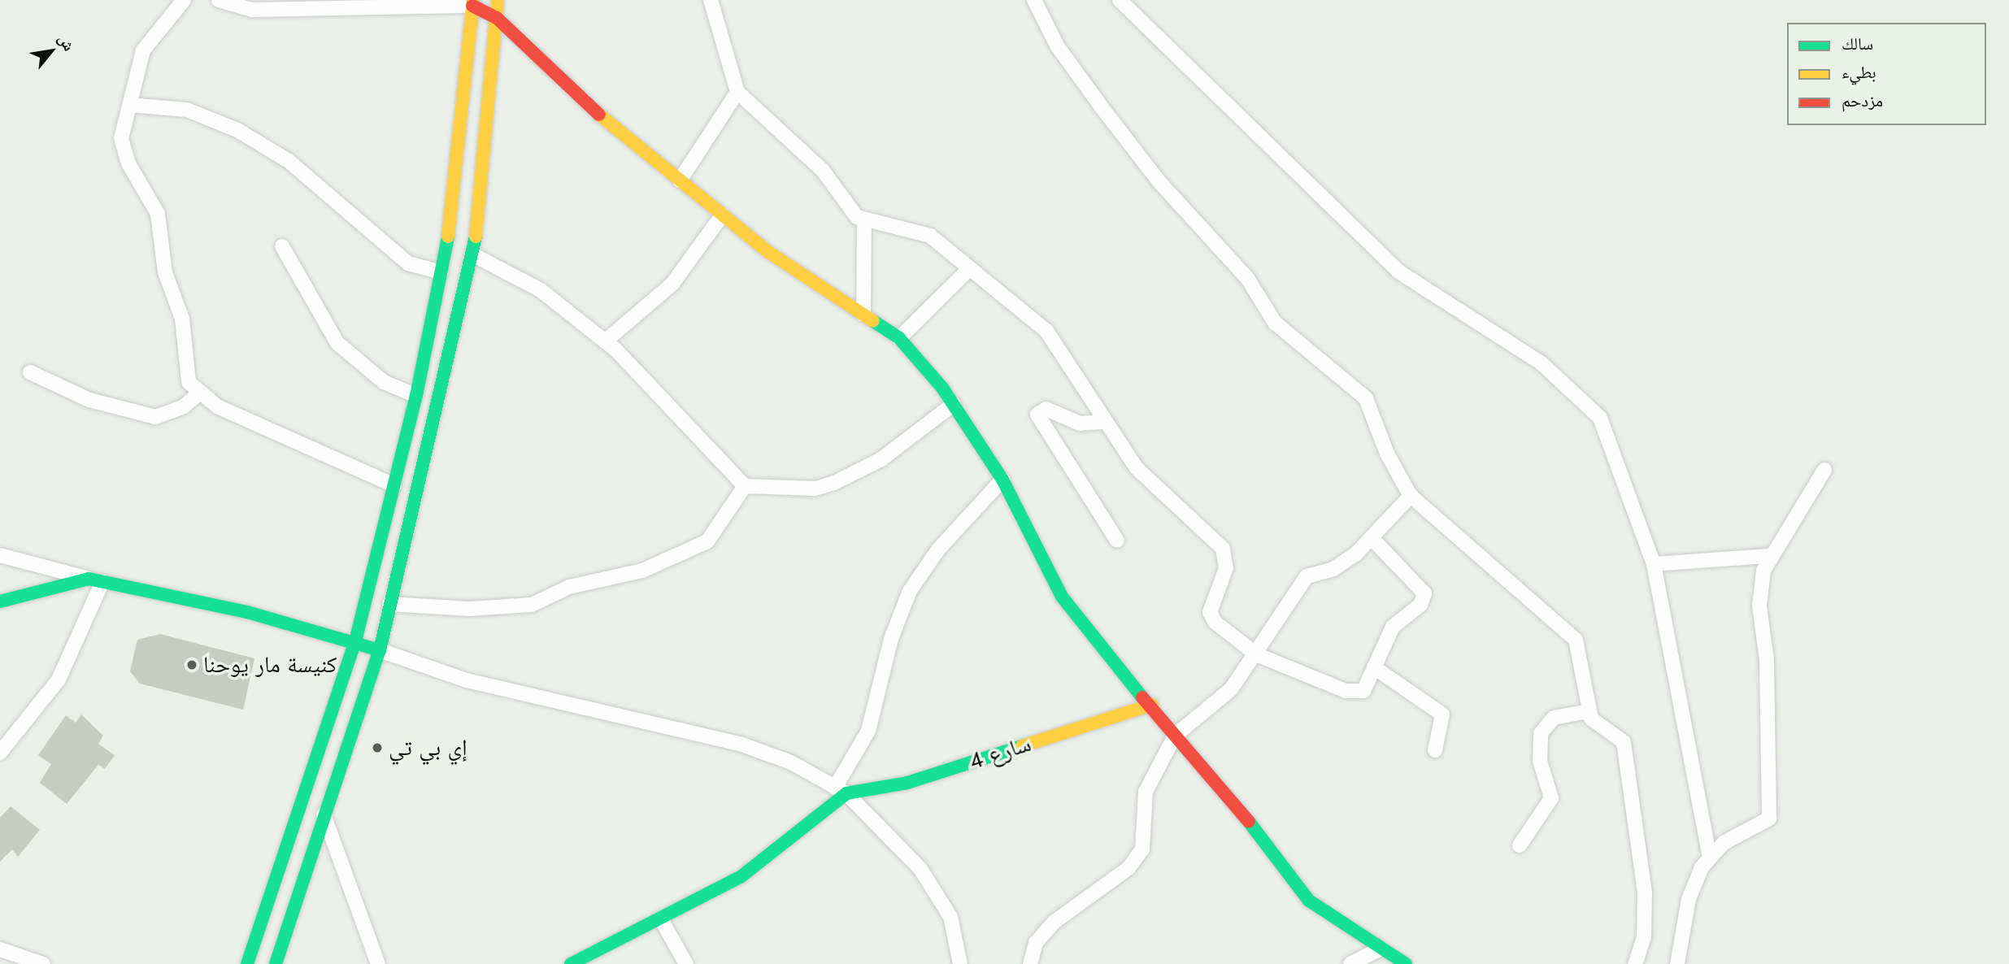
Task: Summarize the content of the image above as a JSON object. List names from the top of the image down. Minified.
{"streets":{"main road":["سارع 4"]},"places":["كنيسة مار يوحنا","إي بي تي"],"legend":["سالك","بطيء","مزدحم"],"north":"top right"}
